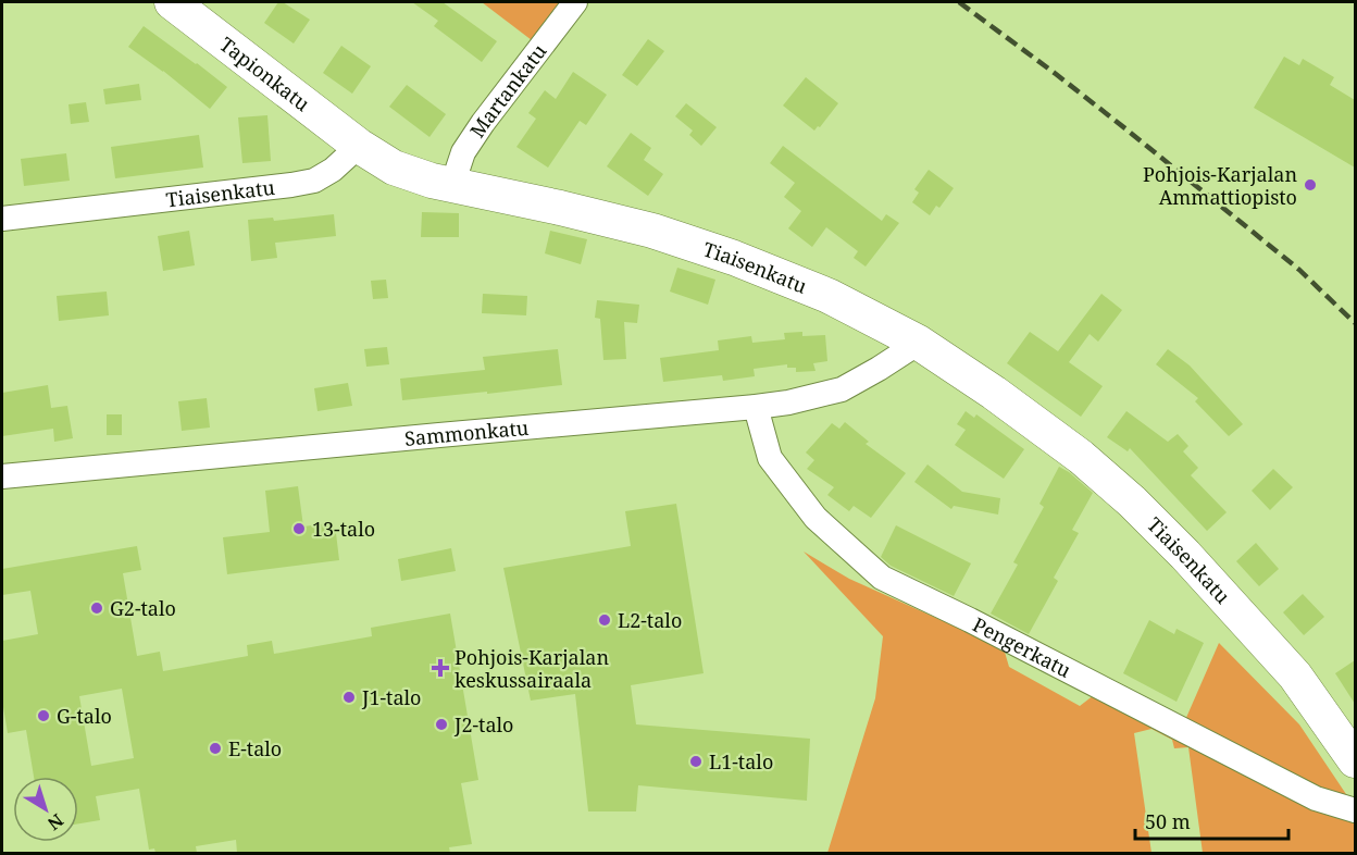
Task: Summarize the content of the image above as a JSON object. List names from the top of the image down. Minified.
{"streets":{"street":["Tapionkatu","Martankatu","Tiaisenkatu","Sammonkatu","Pengerkatu"]},"crossings":[["Tapionkatu","Tiaisenkatu"],["Martankatu","Tiaisenkatu"],["Tiaisenkatu","Sammonkatu"],["Sammonkatu","Pengerkatu"]],"places":{"other":["Pohjois-Karjalan Ammattiopisto","13-talo","G2-talo","L2-talo","J1-talo","G-talo","J2-talo","E-talo","L1-talo"],"health":["Pohjois-Karjalan keskussairaala"]},"scale_bar":"50 m","north":"bottom right"}
